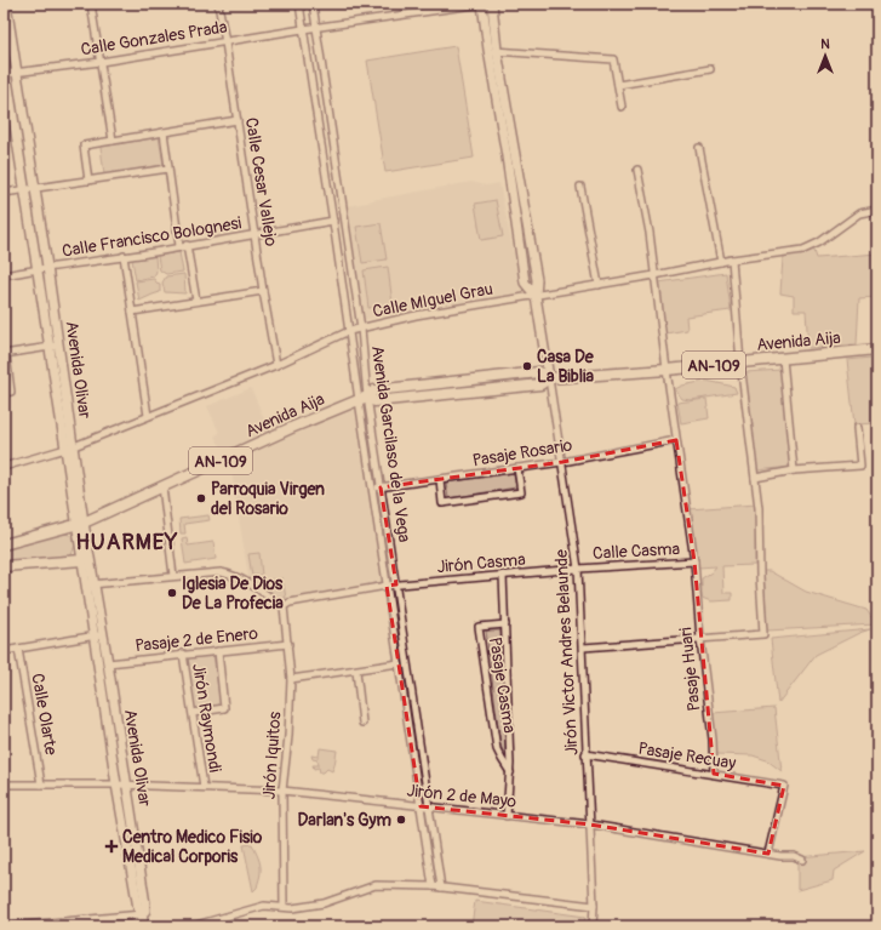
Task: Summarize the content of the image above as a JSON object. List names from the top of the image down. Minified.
{"streets":{"main road":["Avenida Aija","AN-109"],"street":["Calle Gonzales Prada","Calle Cesar Vallejo","Calle Francisco Bolognesi","Calle MIguel Grau","Avenida Olivar","Avenida Garcilaso de la Vega","Pasaje Rosario","Calle Casma","Jirón Casma","Pasaje 2 de Enero","Jirón Victor Andres Belaunde","Pasaje Huari","Pasaje Casma","Calle Olarte","Jirón Raymondi","Jirón Iquitos","Pasaje Recuay","Jirón 2 de Mayo"]},"crossings":[["Calle Gonzales Prada","Calle Cesar Vallejo"],["Calle Gonzales Prada","Avenida Olivar"],["Calle Gonzales Prada","Avenida Garcilaso de la Vega"],["Calle Cesar Vallejo","Calle Francisco Bolognesi"],["Calle Cesar Vallejo","Calle MIguel Grau"],["Calle Francisco Bolognesi","Avenida Olivar"],["Calle Francisco Bolognesi","Avenida Garcilaso de la Vega"],["Calle MIguel Grau","Avenida Olivar"],["Calle MIguel Grau","Avenida Garcilaso de la Vega"],["Calle MIguel Grau","Pasaje Huari"],["Avenida Aija","AN-109"],["Avenida Aija","Avenida Olivar"],["Avenida Aija","Avenida Garcilaso de la Vega"],["Avenida Aija","Jirón Victor Andres Belaunde"],["Avenida Aija","Pasaje Huari"],["AN-109","Avenida Olivar"],["Avenida Olivar","Pasaje 2 de Enero"],["Avenida Olivar","Jirón 2 de Mayo"],["Avenida Garcilaso de la Vega","Pasaje Rosario"],["Avenida Garcilaso de la Vega","Jirón Casma"],["Avenida Garcilaso de la Vega","Jirón 2 de Mayo"],["Pasaje Rosario","Jirón Victor Andres Belaunde"],["Pasaje Rosario","Pasaje Huari"],["Calle Casma","Jirón Casma"],["Calle Casma","Jirón Victor Andres Belaunde"],["Calle Casma","Pasaje Huari"],["Jirón Casma","Jirón Victor Andres Belaunde"],["Jirón Casma","Pasaje Casma"],["Jirón Casma","Jirón Iquitos"],["Pasaje 2 de Enero","Jirón Raymondi"],["Pasaje 2 de Enero","Jirón Iquitos"],["Jirón Victor Andres Belaunde","Pasaje Recuay"],["Jirón Victor Andres Belaunde","Jirón 2 de Mayo"],["Pasaje Huari","Pasaje Recuay"],["Pasaje Casma","Jirón 2 de Mayo"],["Calle Olarte","Jirón 2 de Mayo"],["Jirón Raymondi","Jirón 2 de Mayo"],["Jirón Iquitos","Jirón 2 de Mayo"],["Pasaje Recuay","Jirón 2 de Mayo"]],"districts":["HUARMEY"],"places":{"other":["Casa De La Biblia","Parroquia Virgen del Rosario","Iglesia De Dios De La Profecia","Darlan's Gym"],"health":["Centro Medico Fisio Medical Corporis"]},"north":"top"}
